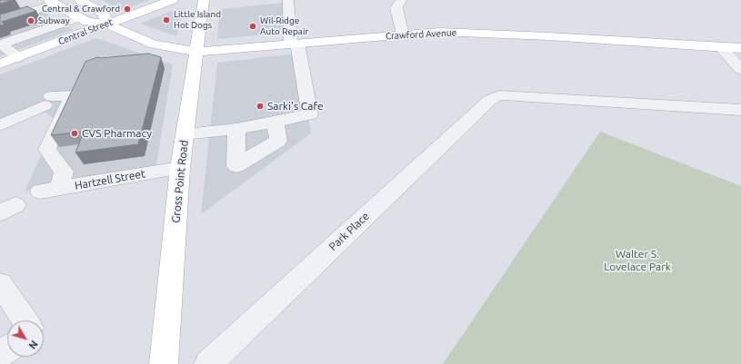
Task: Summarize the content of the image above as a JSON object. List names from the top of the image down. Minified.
{"streets":{"main road":["Central Street","Crawford Avenue","Gross Point Road"],"street":["Hartzell Street","Park Place"]},"crossings":[["Central Street","Crawford Avenue"],["Crawford Avenue","Gross Point Road"],["Hartzell Street","Gross Point Road"]],"parks":["Walter S. Lovelace Park"],"places":["Central & Crawford","Little Island Hot Dogs","Subway","Wil-Ridge Auto Repair","Sarki's Cafe","CVS Pharmacy"],"north":"bottom right"}
